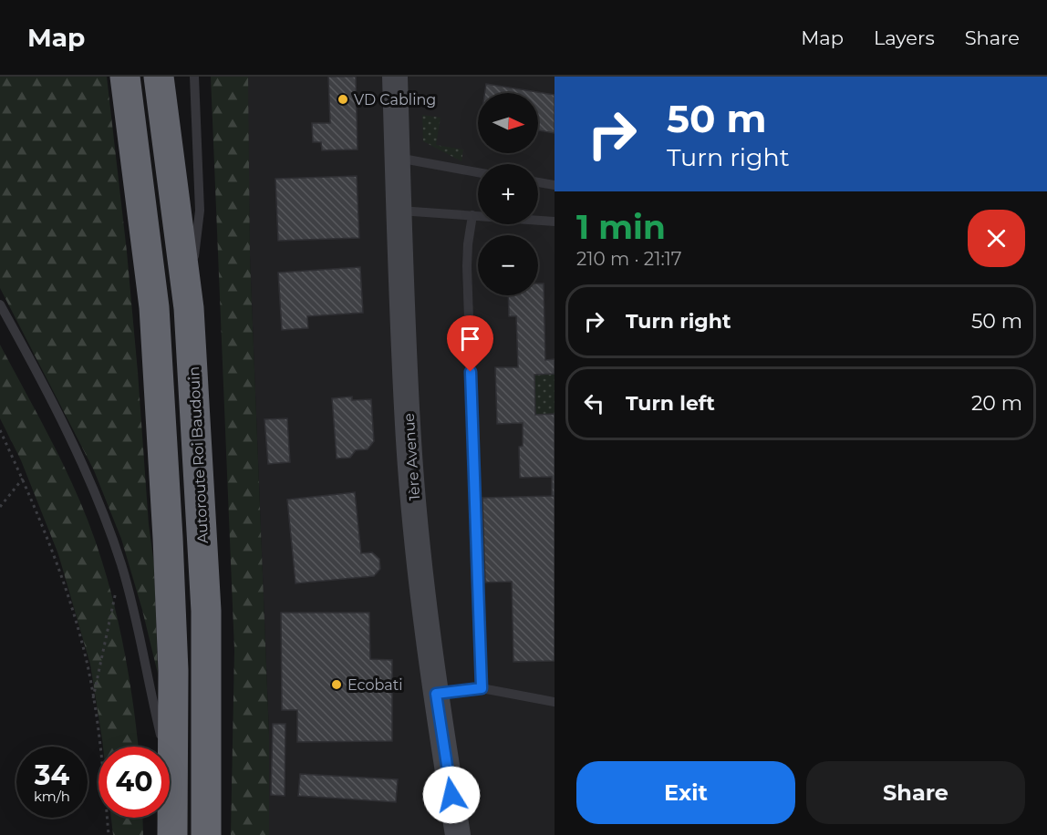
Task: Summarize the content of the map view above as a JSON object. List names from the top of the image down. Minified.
{"streets":{"highway":["Autoroute Roi Baudouin"],"street":["1ère Avenue"]},"places":["VD Cabling","Ecobati"],"north":"right","page":{"header":"Map","nav":["Map","Layers","Share"],"turn":["50 m","Turn right"],"map_buttons":["+","−"],"heading":["1 min","210 m · 21:17"],"list":[{"name":"Turn right","value":"50 m"},{"name":"Turn left","value":"20 m"}],"speed":"34 km/h","limit":"40","buttons":["Exit","Share"]}}
